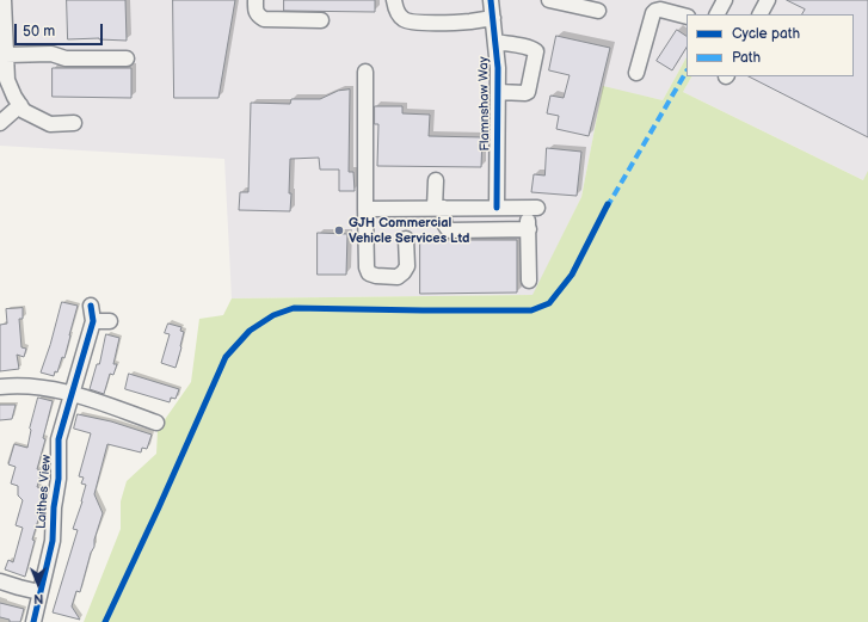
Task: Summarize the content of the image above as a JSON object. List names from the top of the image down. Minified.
{"streets":{"street":["Flamnshaw Way","Laithes View"]},"places":["GJH Commercial Vehicle Services Ltd"],"legend":["Cycle path","Path"],"scale_bar":"50 m","north":"bottom"}
